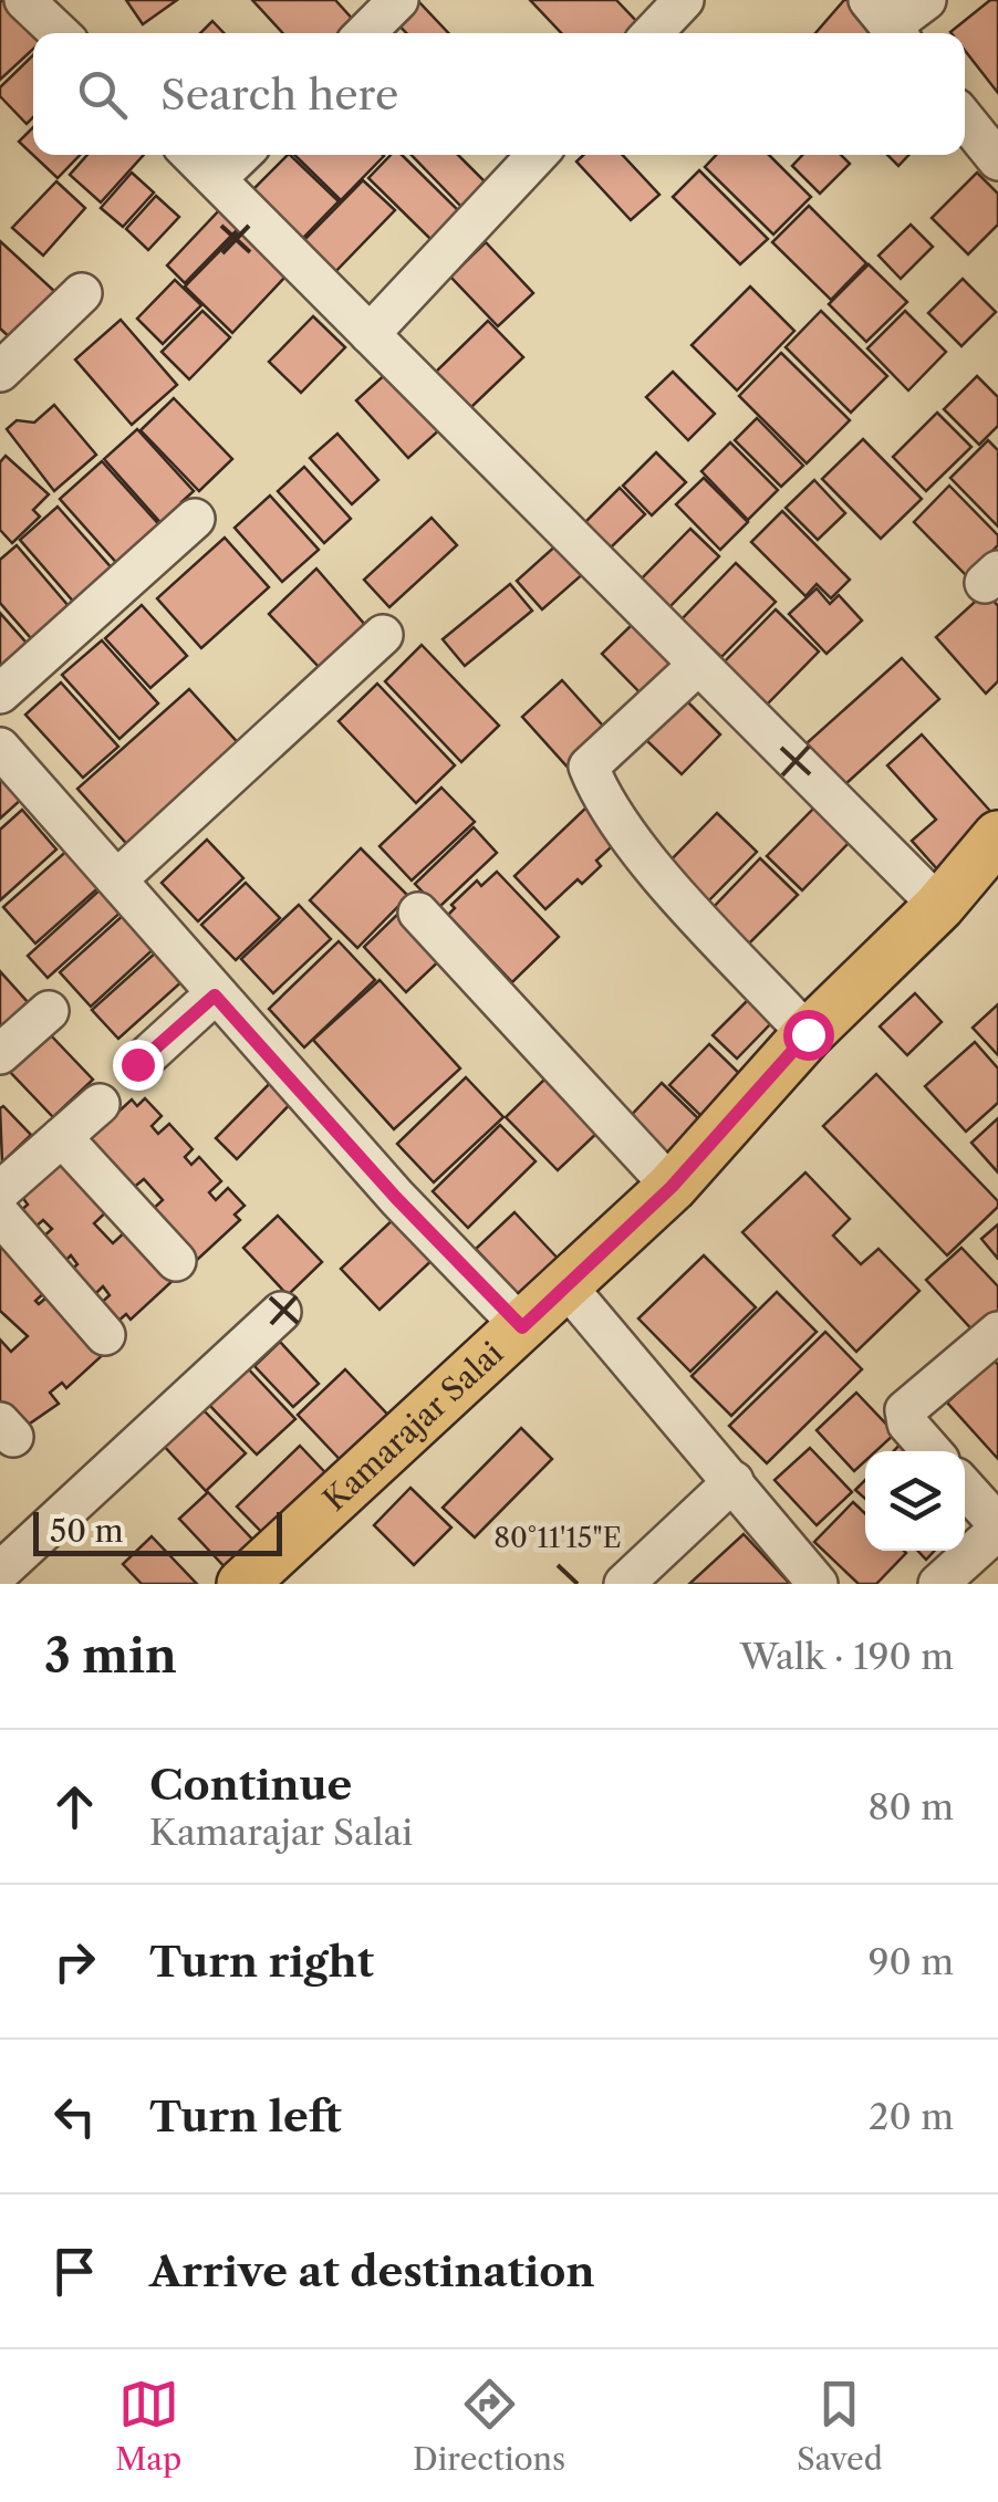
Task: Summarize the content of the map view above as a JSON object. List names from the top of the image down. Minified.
{"streets":{"main road":["Kamarajar Salai"]},"scale_bar":"50 m","page":{"search":"Search here","scale":"50 m","heading":["3 min","Walk · 190 m"],"list":[["Continue","Kamarajar Salai","80 m"],["Turn right","90 m"],["Turn left","20 m"],"Arrive at destination"],"nav":["Map","Directions","Saved"]},"coordinates":["80°11'15\"E"]}
